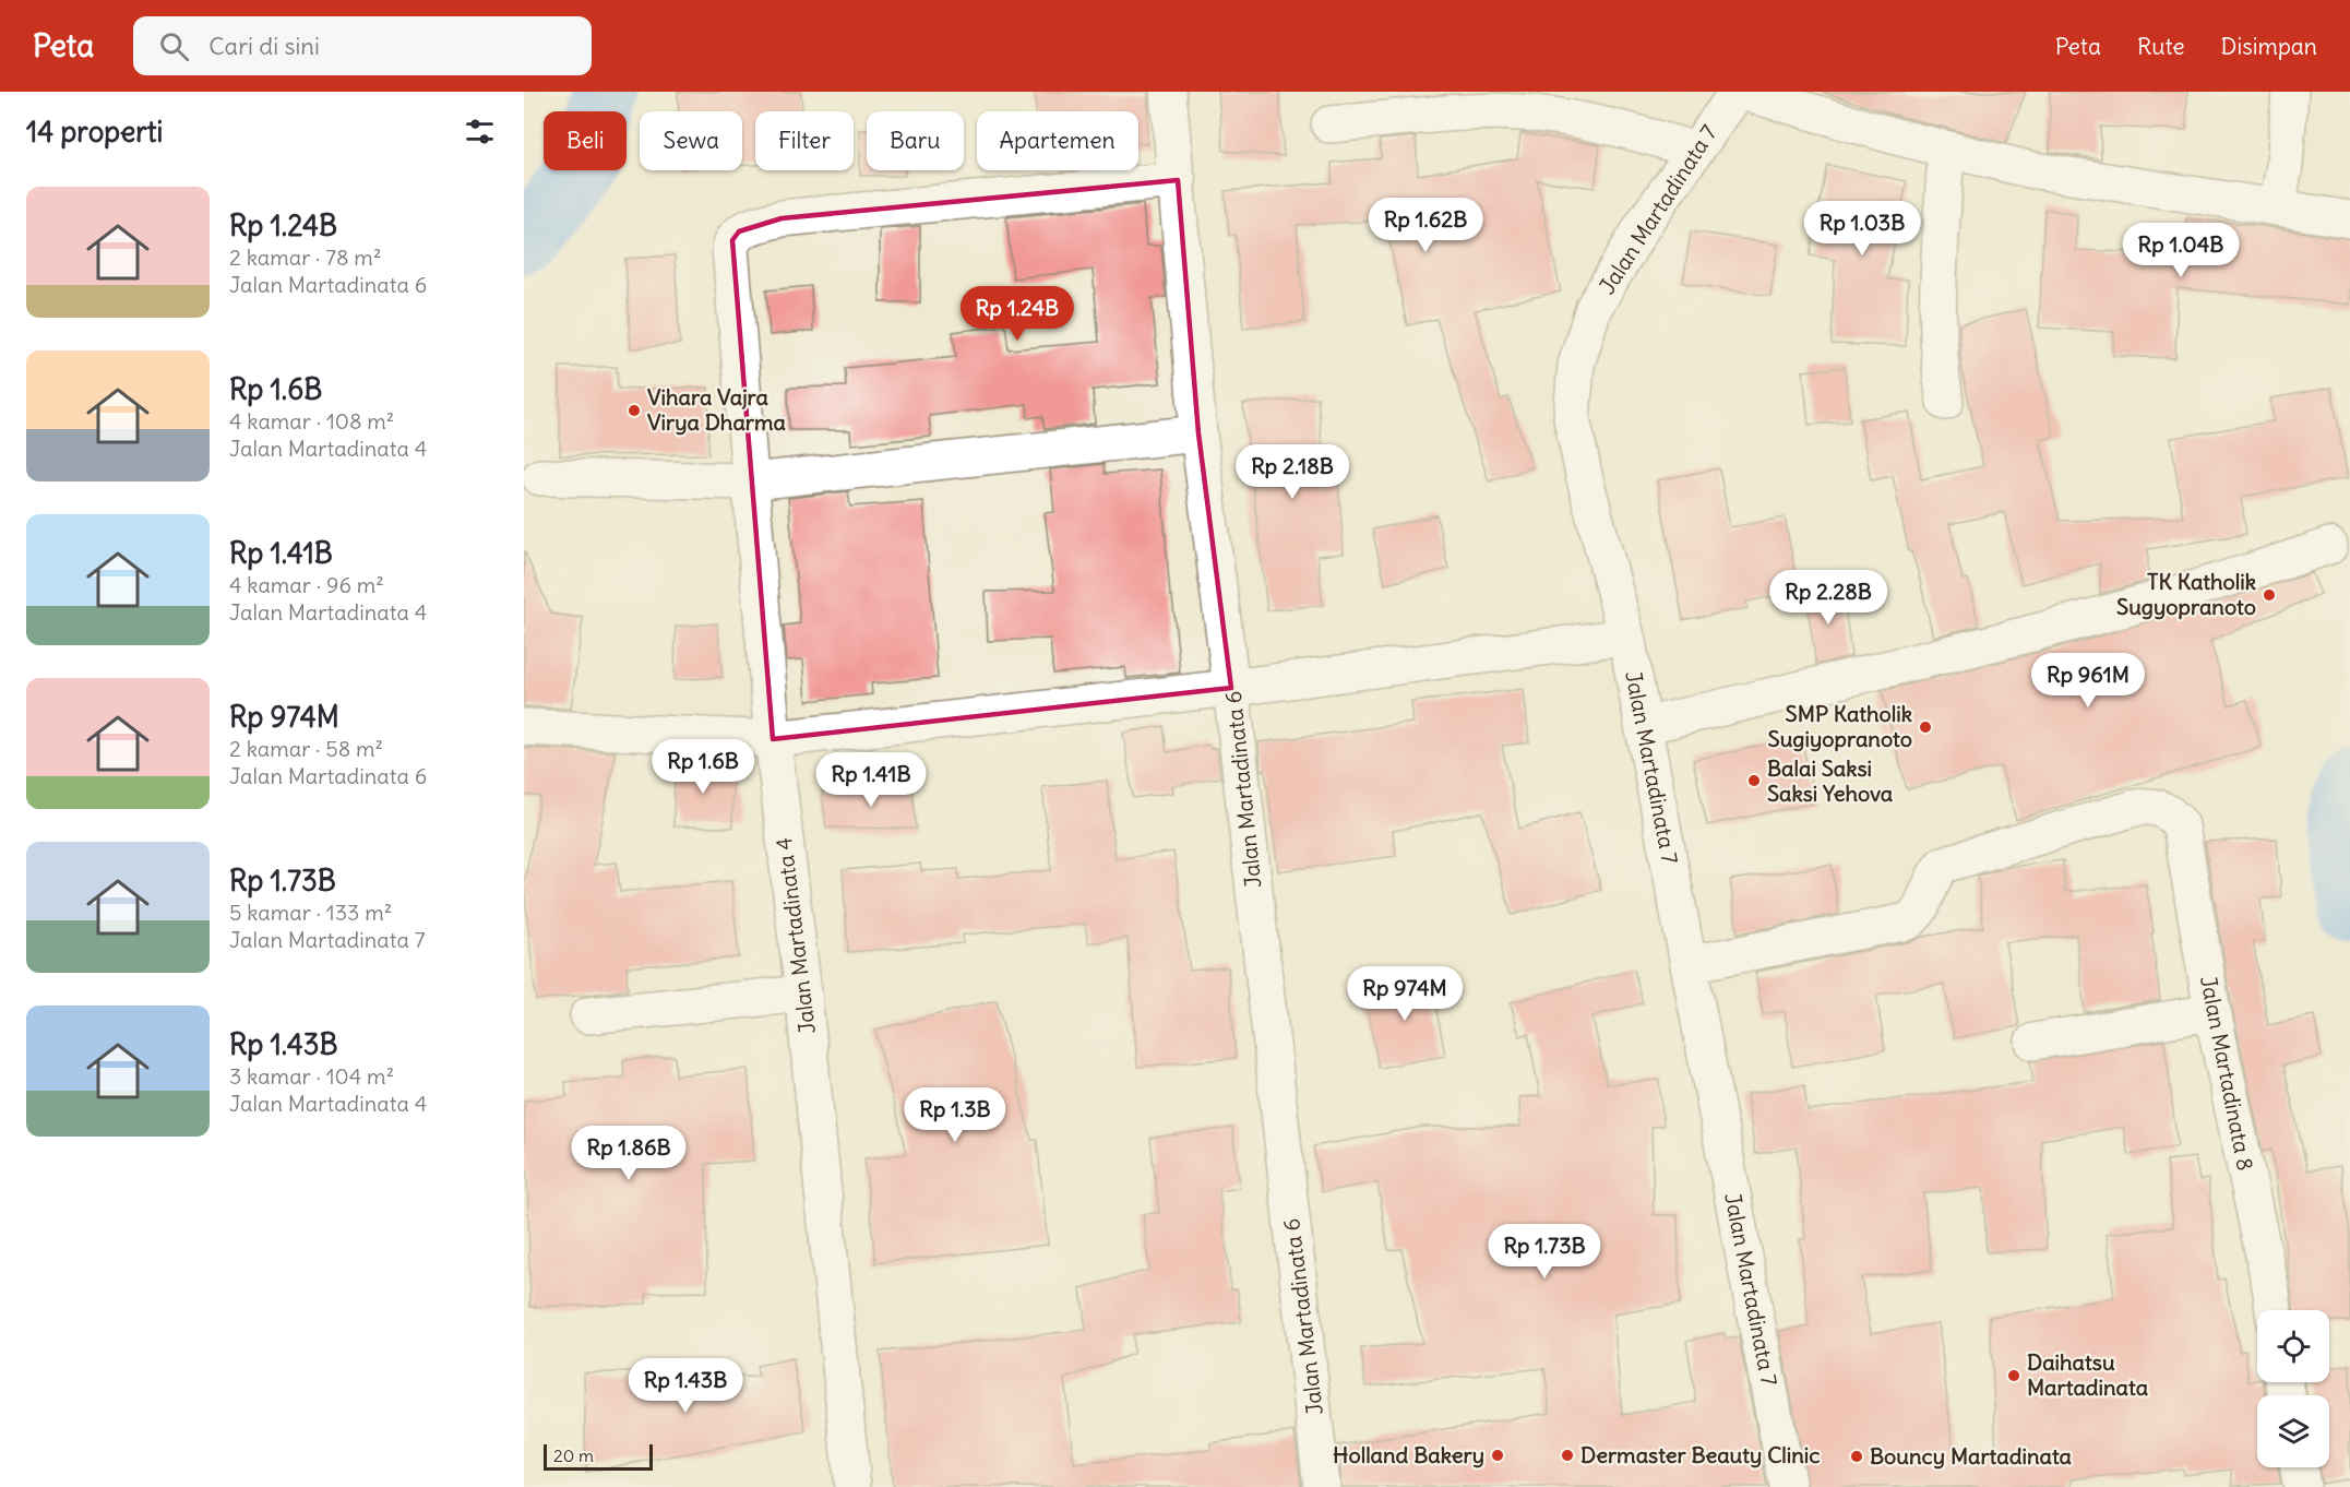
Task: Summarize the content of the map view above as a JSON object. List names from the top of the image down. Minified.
{"streets":{"street":["Jalan Martadinata 7","Jalan Martadinata 6","Jalan Martadinata 4","Jalan Martadinata 8"]},"crossings":[["Jalan Martadinata 7","Jalan Martadinata 8"],["Jalan Martadinata 6","Jalan Martadinata 4"]],"places":["Vihara Vajra Virya Dharma","TK Katholik Sugyopranoto","SMP Katholik Sugiyopranoto","Balai Saksi Saksi Yehova","Daihatsu Martadinata","Holland Bakery","Dermaster Beauty Clinic","Bouncy Martadinata"],"scale_bar":"20 m","page":{"header":"Peta","search":"Cari di sini","nav":["Peta","Rute","Disimpan"],"heading":"14 properti","chip":["Beli","Sewa","Filter","Baru","Apartemen"],"list":[{"name":"Rp 1.24B","note":"2 kamar · 78 m² · Jalan Martadinata 6"},{"name":"Rp 1.6B","note":"4 kamar · 108 m² · Jalan Martadinata 4"},{"name":"Rp 1.41B","note":"4 kamar · 96 m² · Jalan Martadinata 4"},{"name":"Rp 974M","note":"2 kamar · 58 m² · Jalan Martadinata 6"},{"name":"Rp 1.73B","note":"5 kamar · 133 m² · Jalan Martadinata 7"},{"name":"Rp 1.43B","note":"3 kamar · 104 m² · Jalan Martadinata 4"}],"price":["Rp 1.62B","Rp 1.03B","Rp 1.04B","Rp 1.24B","Rp 2.18B","Rp 2.28B","Rp 961M","Rp 1.6B","Rp 1.41B","Rp 974M","Rp 1.3B","Rp 1.86B","Rp 1.73B","Rp 1.43B"],"scale":"20 m"}}
